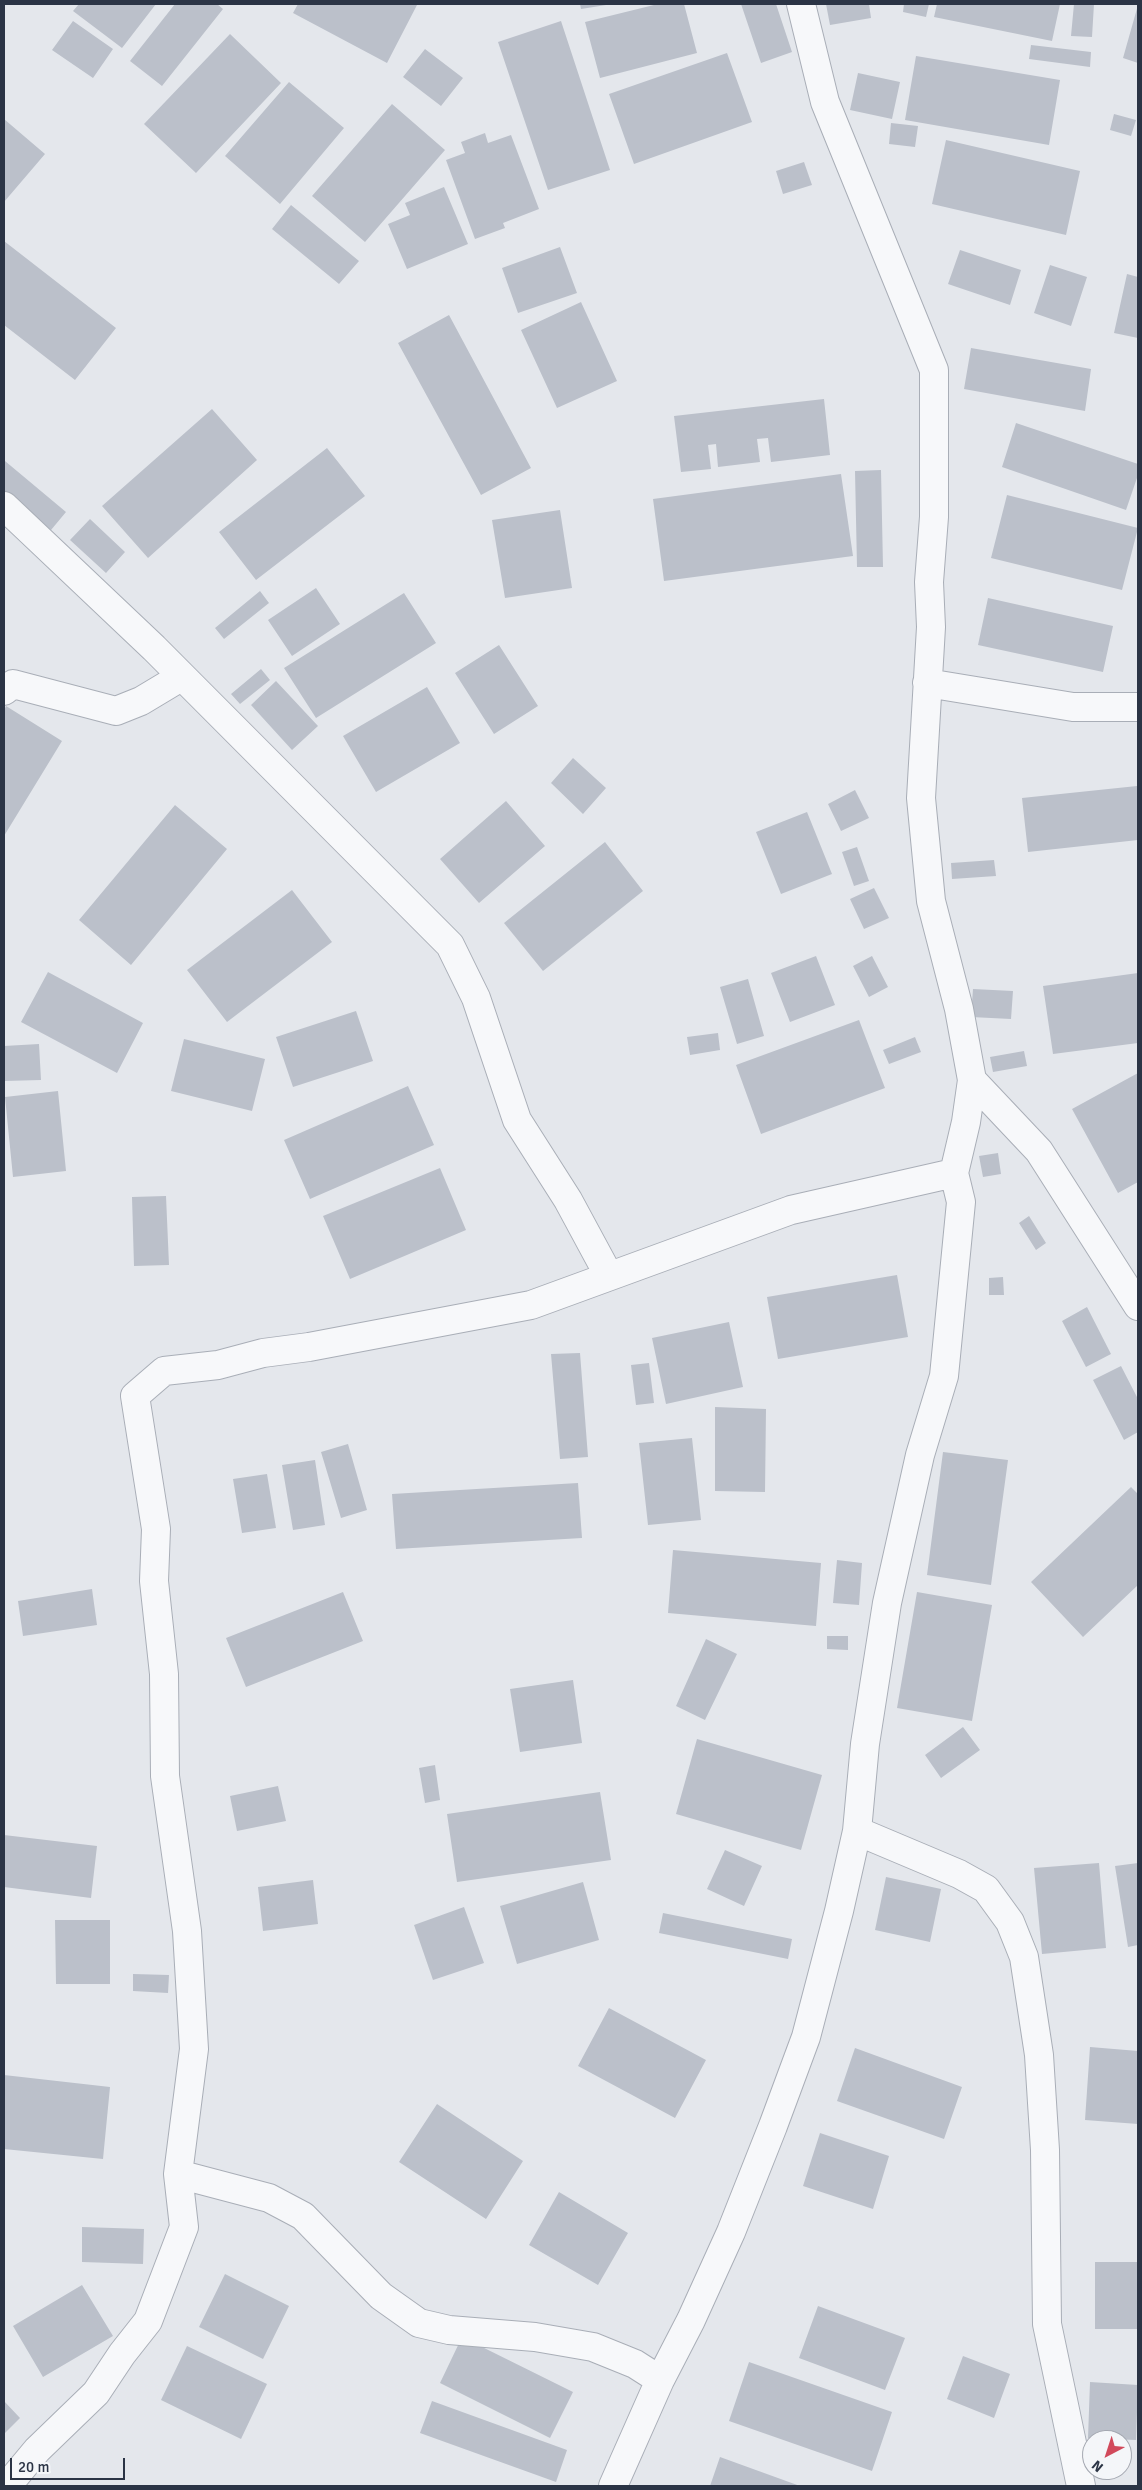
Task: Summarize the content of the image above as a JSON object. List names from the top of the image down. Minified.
{"scale_bar":"20 m","north":"bottom left"}
